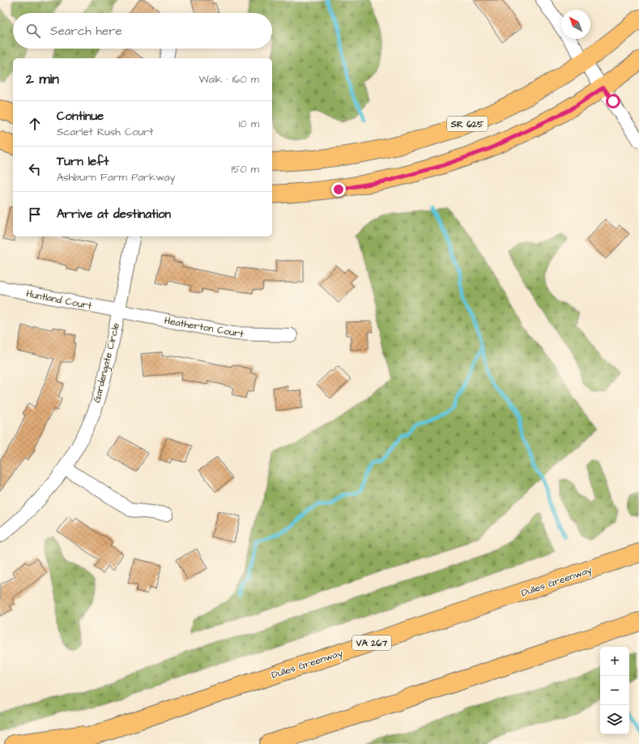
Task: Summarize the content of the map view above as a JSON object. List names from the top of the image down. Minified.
{"streets":{"main road":["SR 625","Dulles Greenway","VA 267"],"street":["Huntland Court","Heatherton Court","Gardengate Circle"]},"crossings":[["Huntland Court","Heatherton Court"],["Huntland Court","Gardengate Circle"],["Heatherton Court","Gardengate Circle"]],"north":"top left","page":{"search":"Search here","heading":["2 min","Walk · 160 m"],"list":[["Continue","Scarlet Rush Court","10 m"],["Turn left","Ashburn Farm Parkway","150 m"],"Arrive at destination"],"map_buttons":["+","−"]}}
